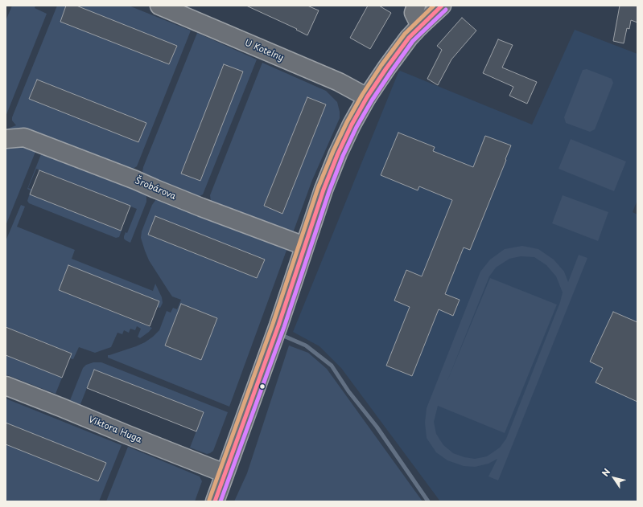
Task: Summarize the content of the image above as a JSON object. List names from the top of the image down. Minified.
{"streets":{"street":["U Kotelny","Šrobárova","Viktora Huga"]},"north":"top left"}
